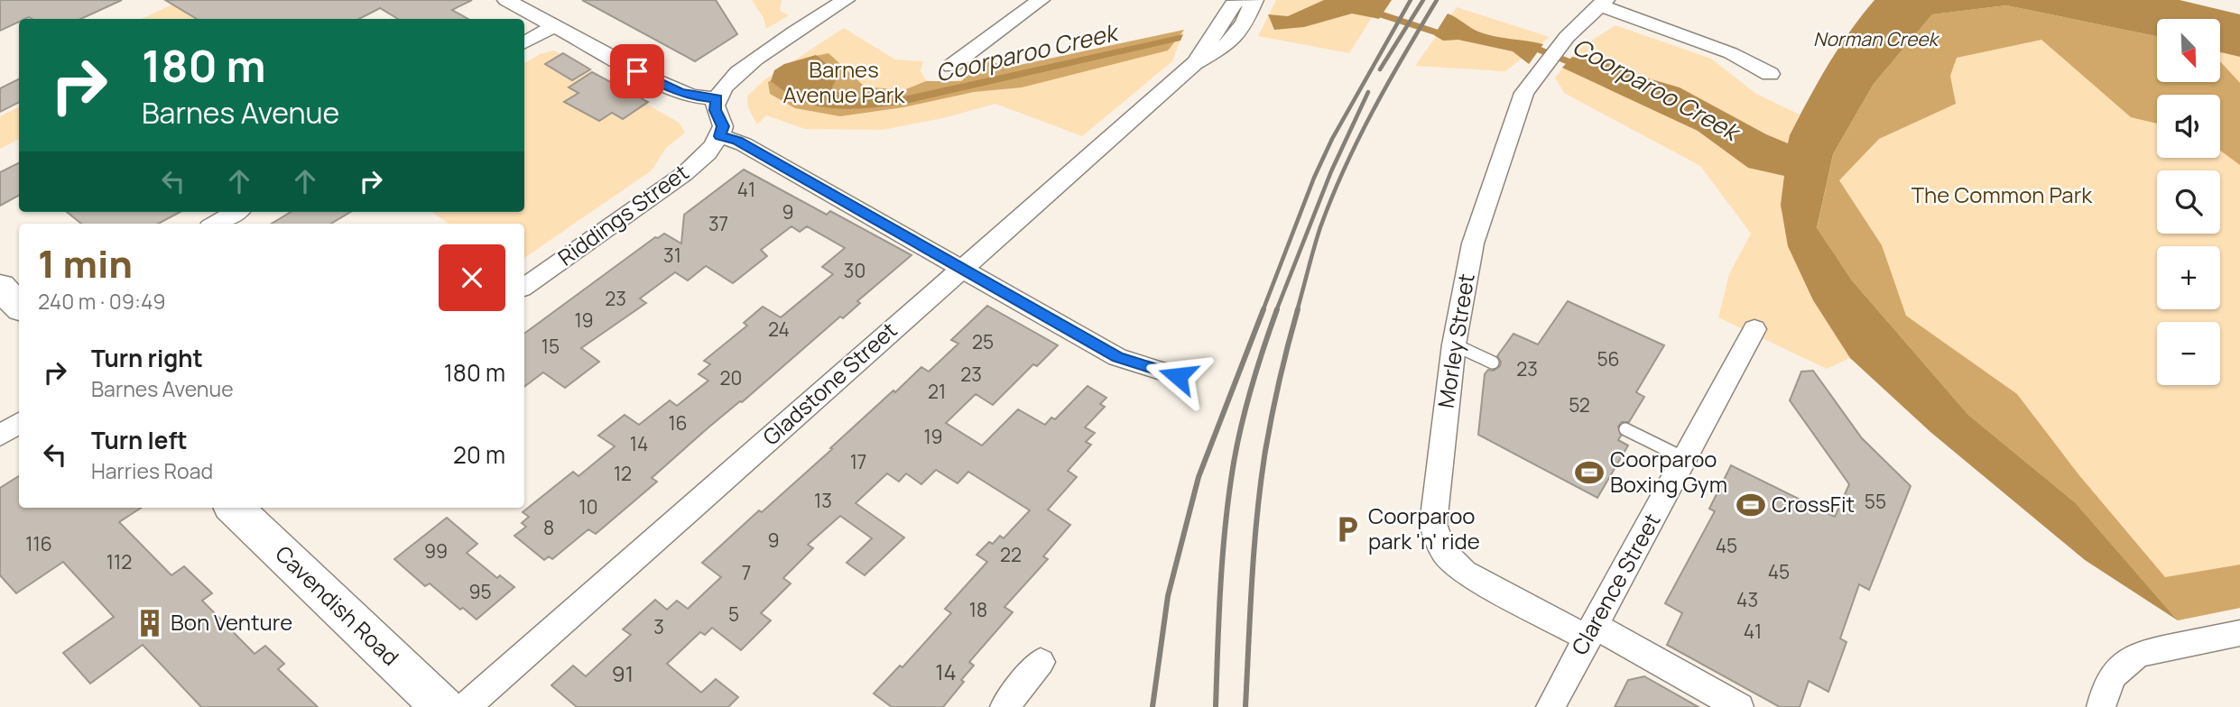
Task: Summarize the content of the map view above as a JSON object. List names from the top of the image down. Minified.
{"streets":{"main road":["Cavendish Road"],"street":["Riddings Street","Morley Street","Gladstone Street","Clarence Street"]},"crossings":[["Morley Street","Clarence Street"]],"water":["Norman Creek","Coorparoo Creek"],"parks":["Barnes Avenue Park","The Common Park"],"places":{"sports":["Coorparoo Boxing Gym","CrossFit"],"parking":["Coorparoo park 'n' ride"],"building":["Bon Venture"]},"house_numbers":["41","9","37","31","30","23","19","24","25","15","56","23","23","20","21","52","16","19","14","17","12","13","55","10","8","9","116","45","99","22","112","45","7","95","43","18","5","3","41","14","91"],"north":"bottom right","page":{"map_buttons":["+","−"],"turn":["180 m","Barnes Avenue"],"heading":["1 min","240 m · 09:49"],"list":[{"name":"Turn right","note":"Barnes Avenue","value":"180 m"},{"name":"Turn left","note":"Harries Road","value":"20 m"}]}}
